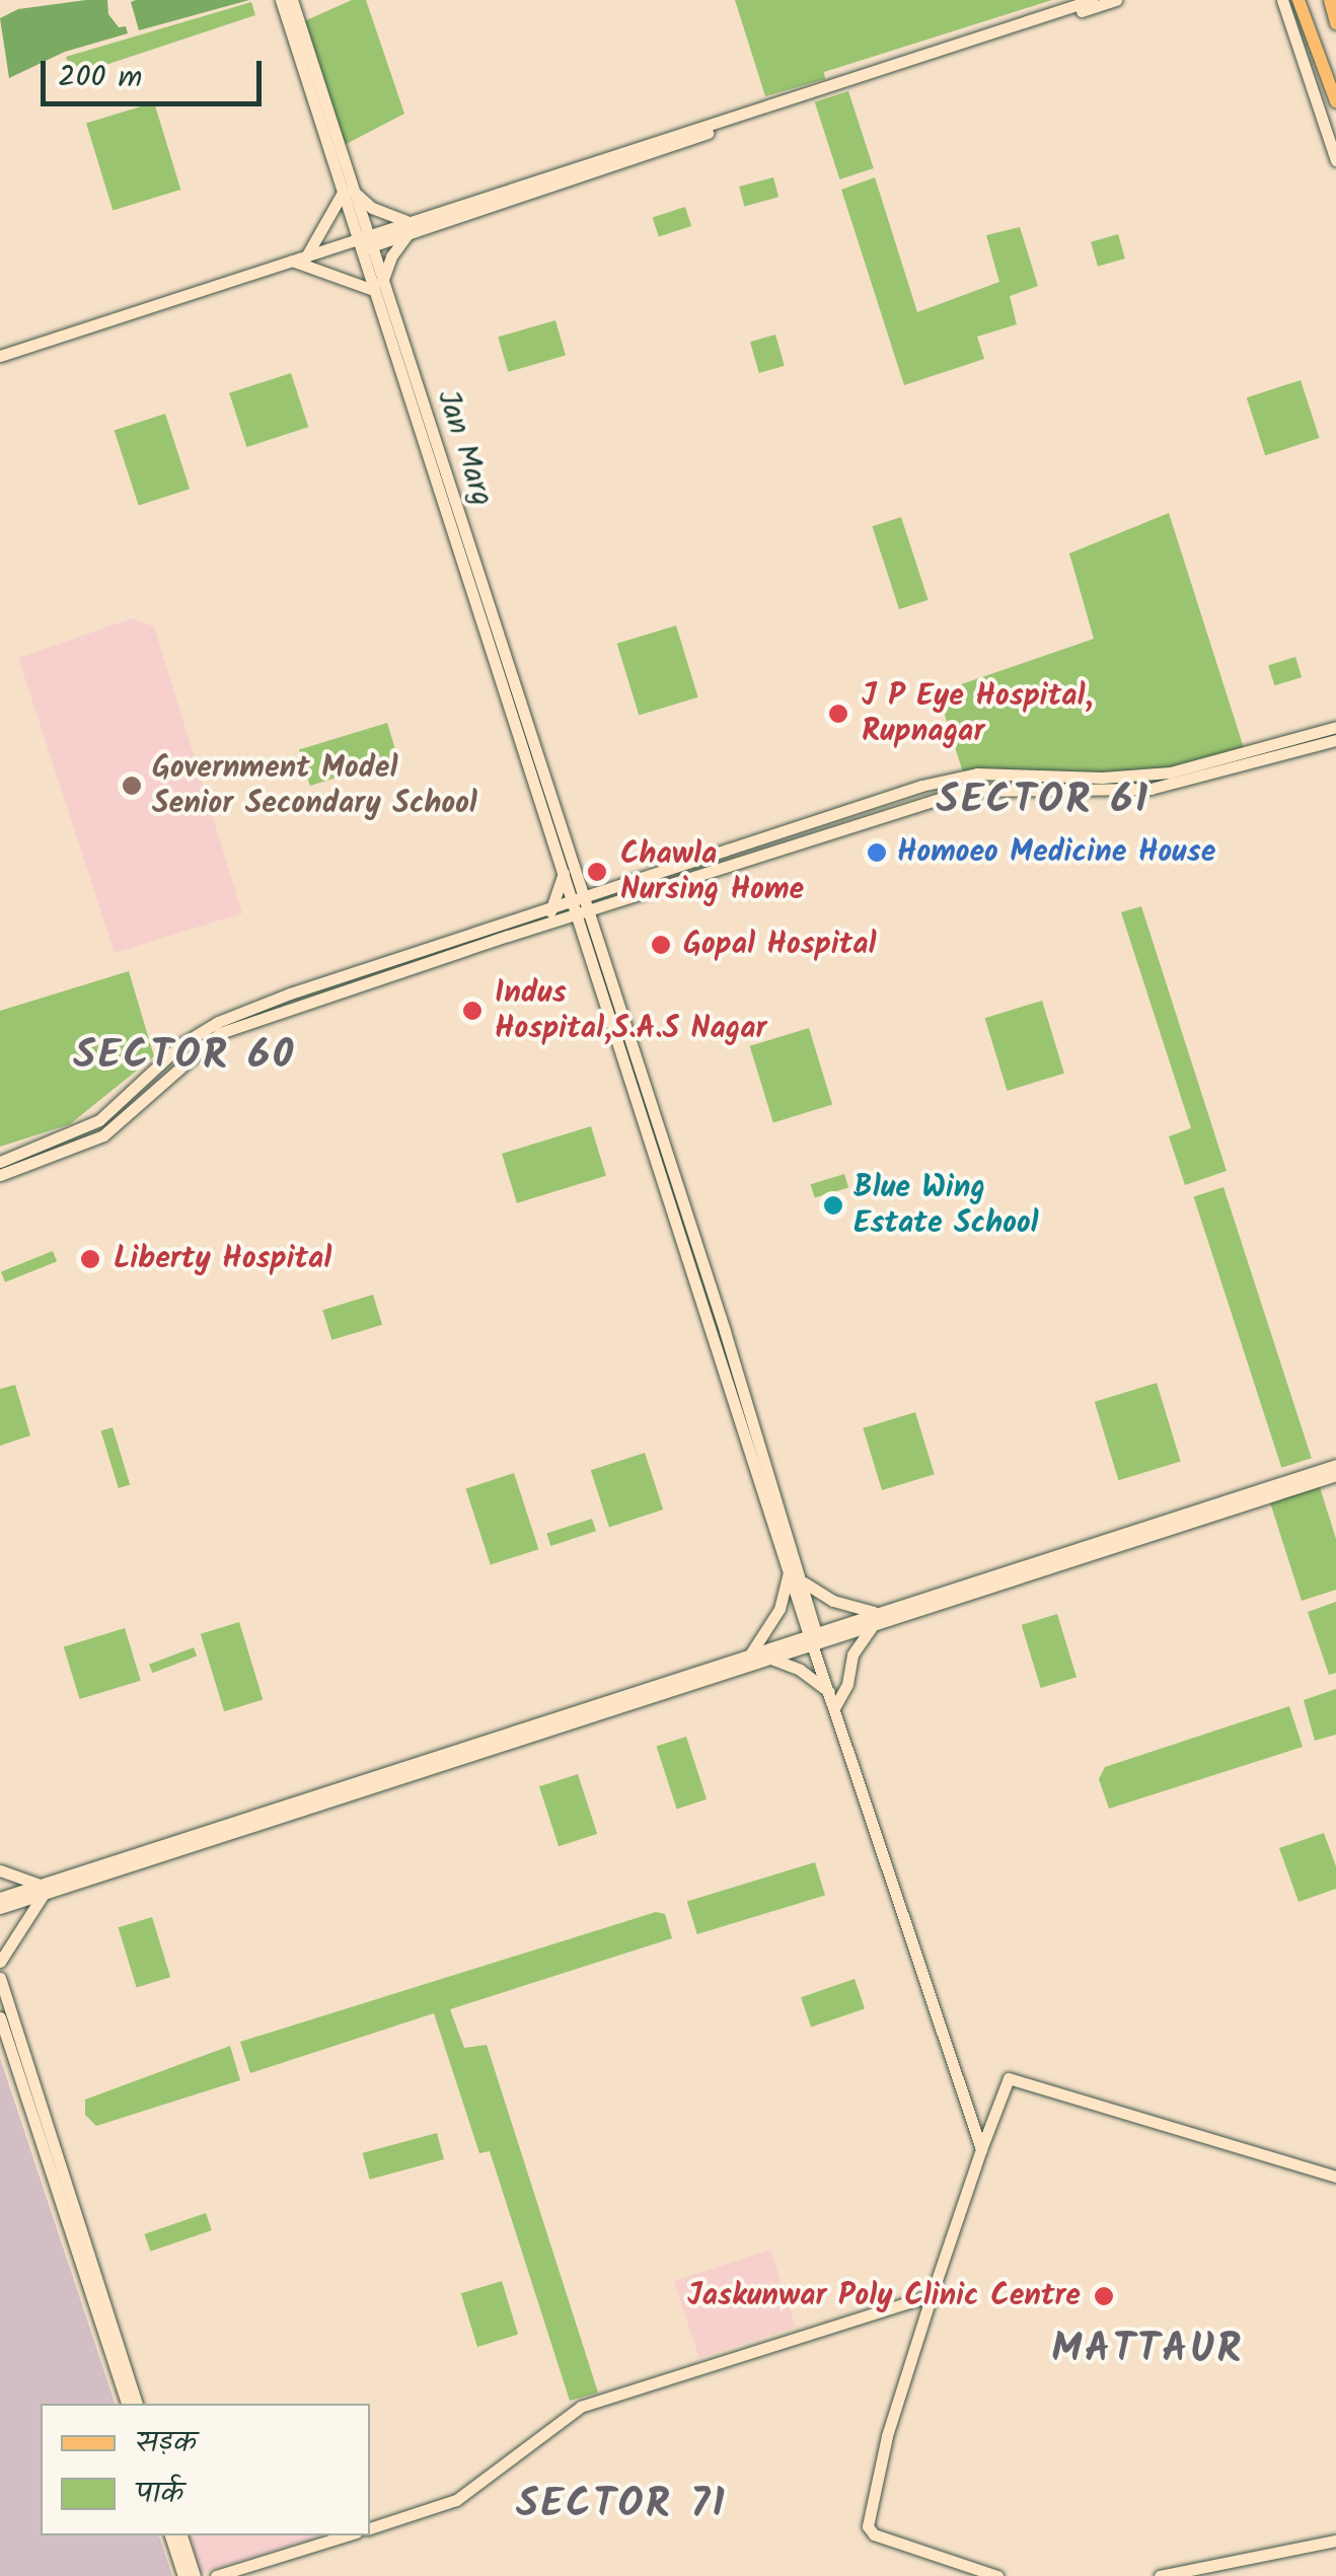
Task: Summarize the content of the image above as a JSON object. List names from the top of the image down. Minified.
{"streets":{"main road":["Jan Marg"]},"districts":["SECTOR 61","SECTOR 60","MATTAUR","SECTOR 71"],"places":["J P Eye Hospital, Rupnagar","Government Model Senior Secondary School","Homoeo Medicine House","Chawla Nursing Home","Gopal Hospital","Indus Hospital,S.A.S Nagar","Blue Wing Estate School","Liberty Hospital","Jaskunwar Poly Clinic Centre"],"legend":["सड़क","पार्क"],"scale_bar":"200 m"}
